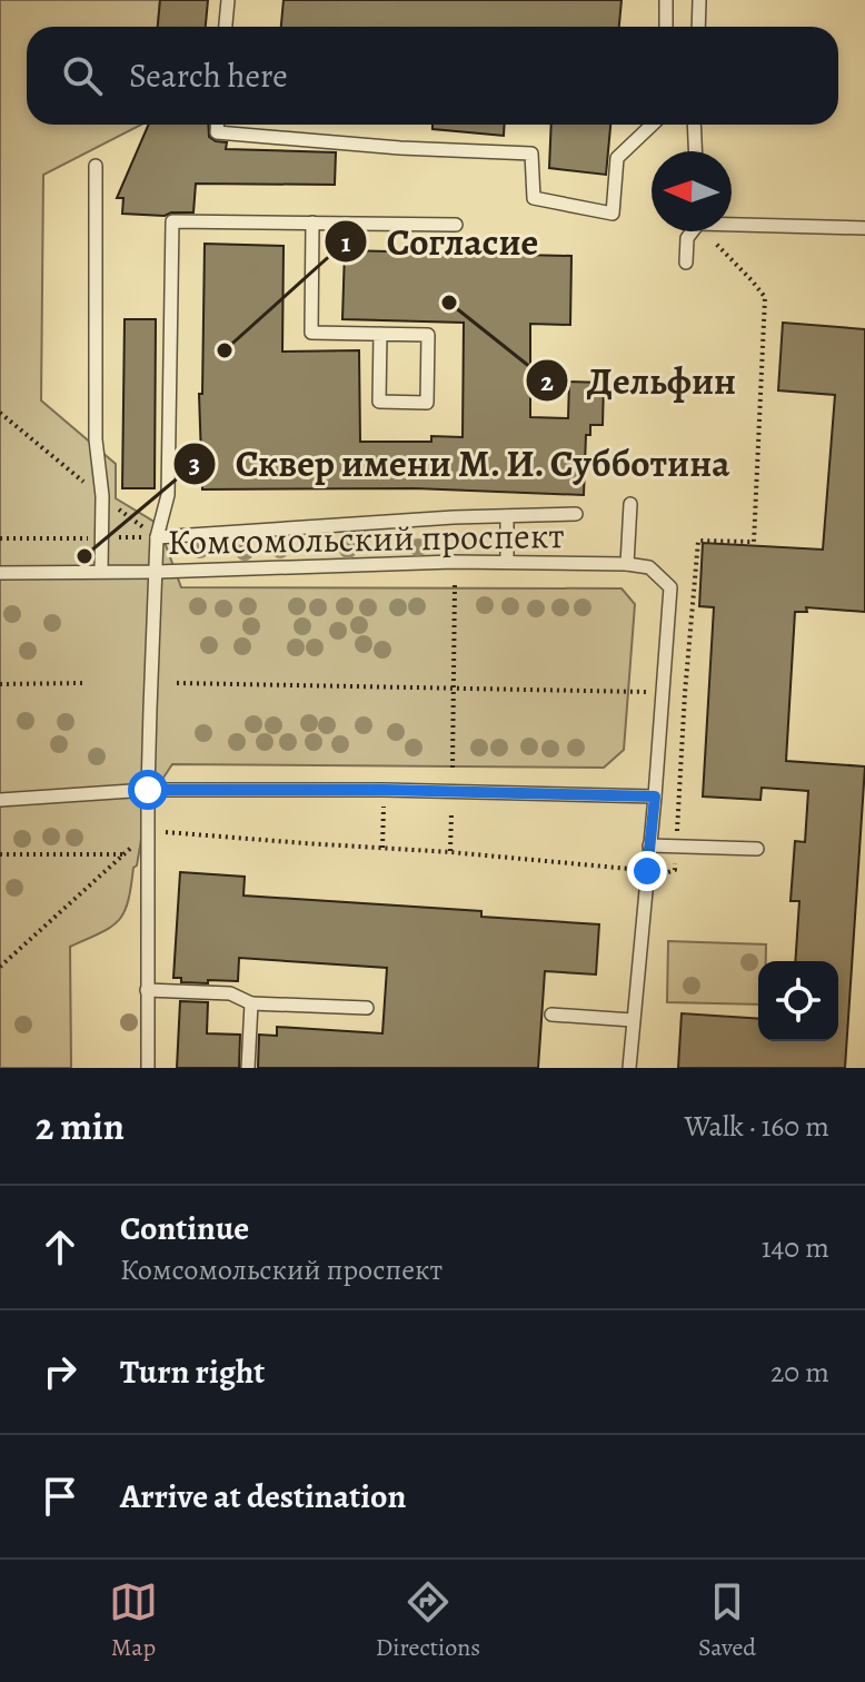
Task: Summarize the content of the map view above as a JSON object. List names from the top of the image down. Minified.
{"streets":{"lane":["Комсомольский проспект"]},"places":["Дельфин","Согласие","Сквер имени М. И. Субботина"],"north":"left","page":{"search":"Search here","heading":["2 min","Walk · 160 m"],"list":[["Continue","Комсомольский проспект","140 m"],["Turn right","20 m"],"Arrive at destination"],"nav":["Map","Directions","Saved"]}}
